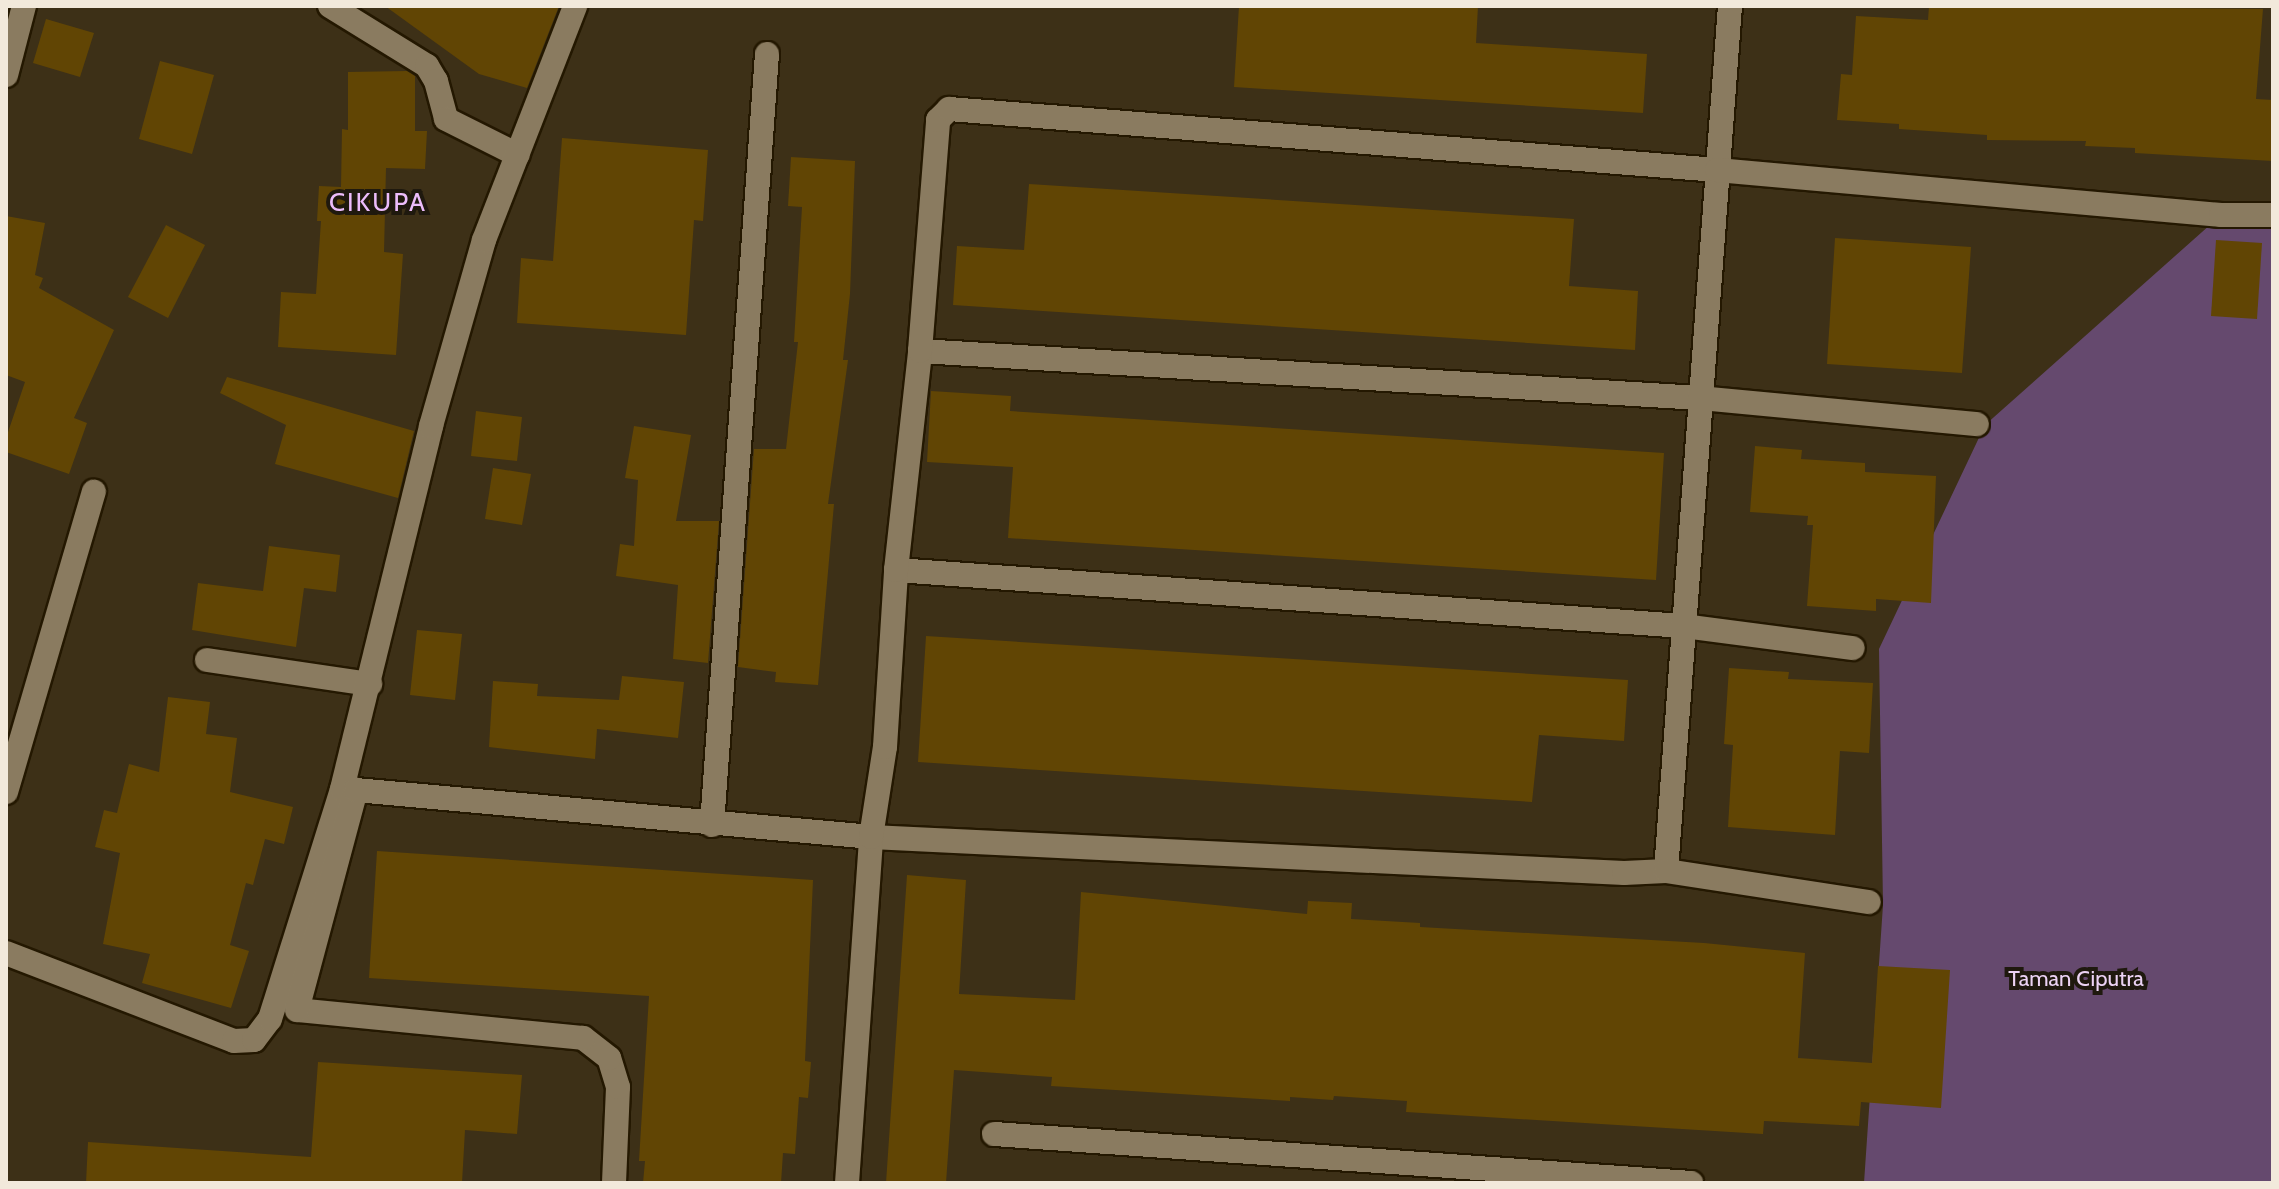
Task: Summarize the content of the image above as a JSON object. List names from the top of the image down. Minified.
{"districts":["CIKUPA"],"parks":["Taman Ciputra"]}
